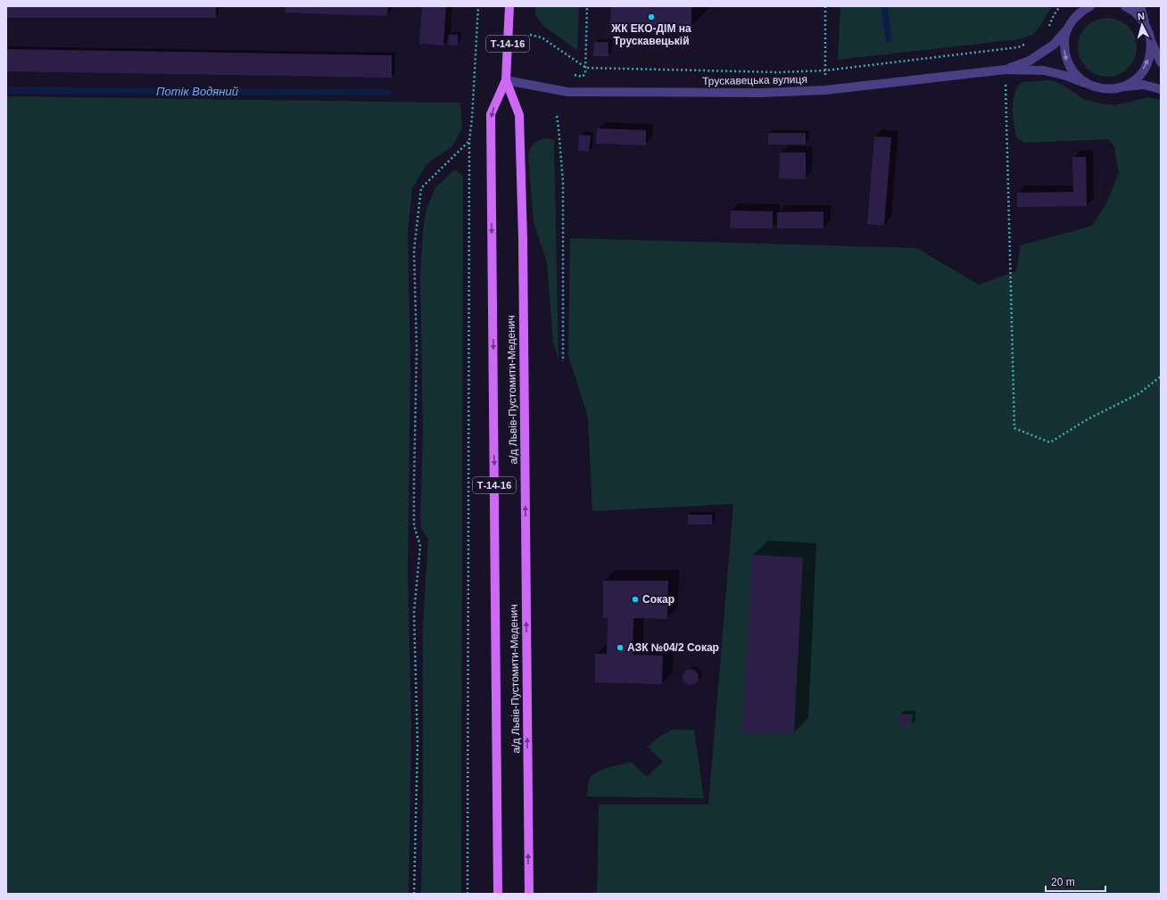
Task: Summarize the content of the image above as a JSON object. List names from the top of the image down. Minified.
{"streets":{"main road":["Т-14-16","а/д Львів-Пустомити-Меденич"],"street":["Трускавецька вулиця"]},"crossings":[["Т-14-16","Трускавецька вулиця"],["Т-14-16","а/д Львів-Пустомити-Меденич"],["Трускавецька вулиця","а/д Львів-Пустомити-Меденич"]],"water":["Потік Водяний"],"places":["ЖК ЕКО-ДІМ на Трускавецькій","Сокар","АЗК №04/2 Сокар"],"scale_bar":"20 m","north":"top"}
